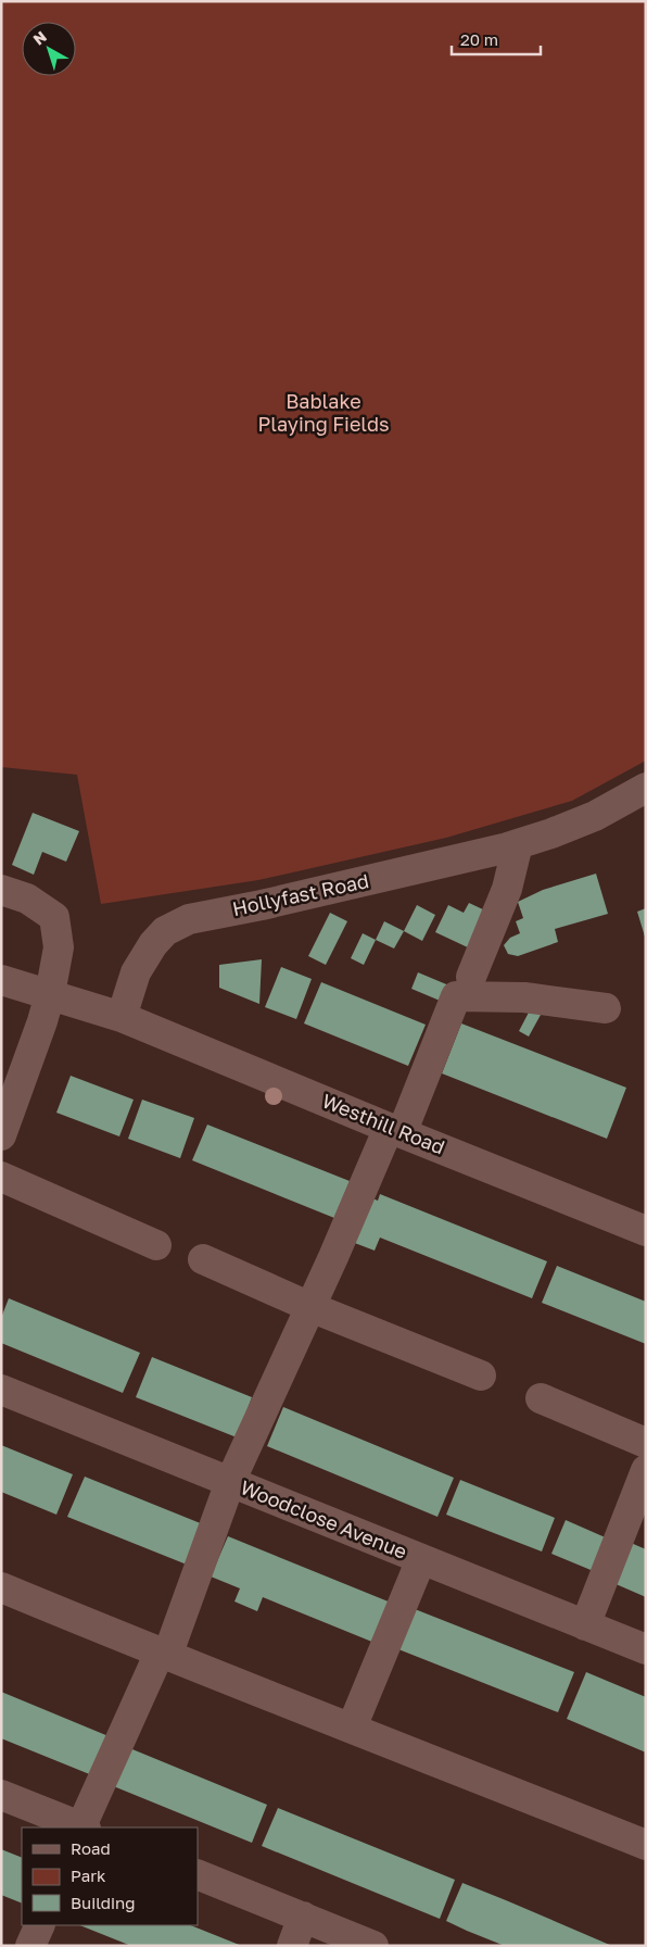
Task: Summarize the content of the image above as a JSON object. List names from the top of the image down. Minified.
{"streets":{"street":["Hollyfast Road","Westhill Road","Woodclose Avenue"]},"crossings":[["Hollyfast Road","Westhill Road"]],"parks":["Bablake Playing Fields"],"legend":["Road","Park","Building"],"scale_bar":"20 m","north":"top left"}
